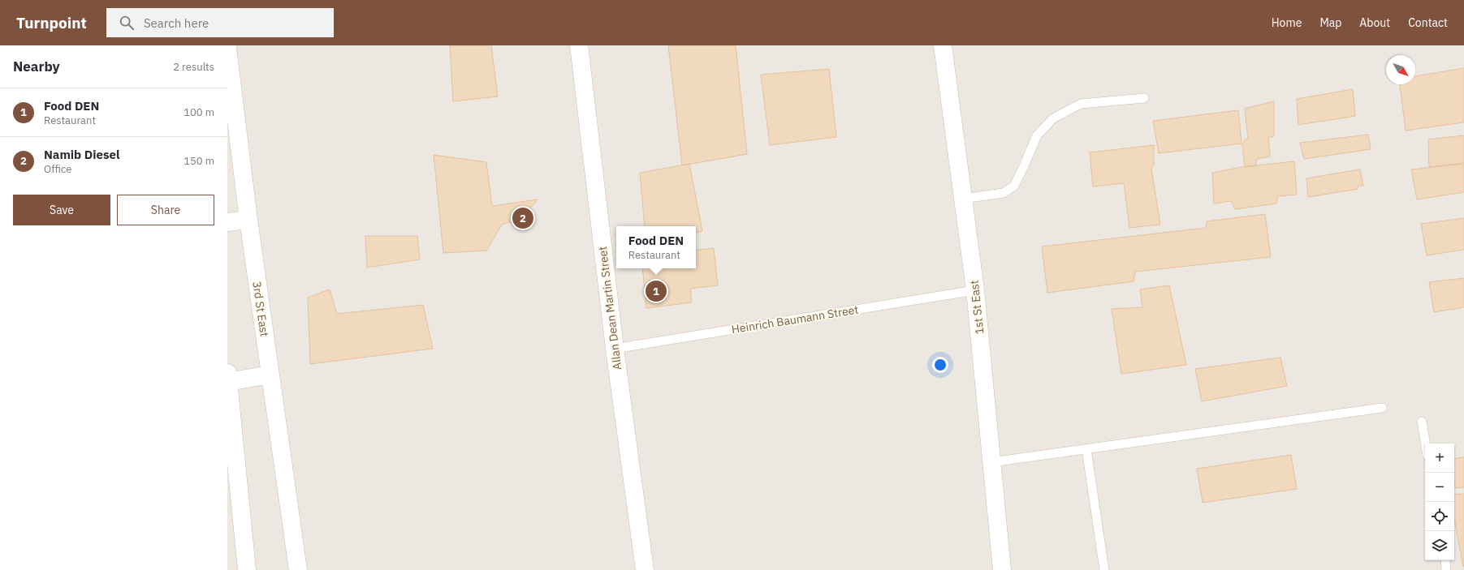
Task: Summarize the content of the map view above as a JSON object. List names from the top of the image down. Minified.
{"streets":{"street":["1st St East","Allan Dean Martin Street","3rd St East"],"lane":["Heinrich Baumann Street"]},"crossings":[["1st St East","Heinrich Baumann Street"],["Allan Dean Martin Street","Heinrich Baumann Street"]],"north":"bottom right","page":{"header":"Turnpoint","search":"Search here","nav":["Home","Map","About","Contact"],"heading":["Nearby","2 results"],"list":[{"mark":"1","name":"Food DEN","note":"Restaurant","value":"100 m"},{"mark":"2","name":"Namib Diesel","note":"Office","value":"150 m"}],"buttons":["Save","Share"],"pins":["2","1"],"popup":["Food DEN","Restaurant"],"map_buttons":["+","−"]}}
